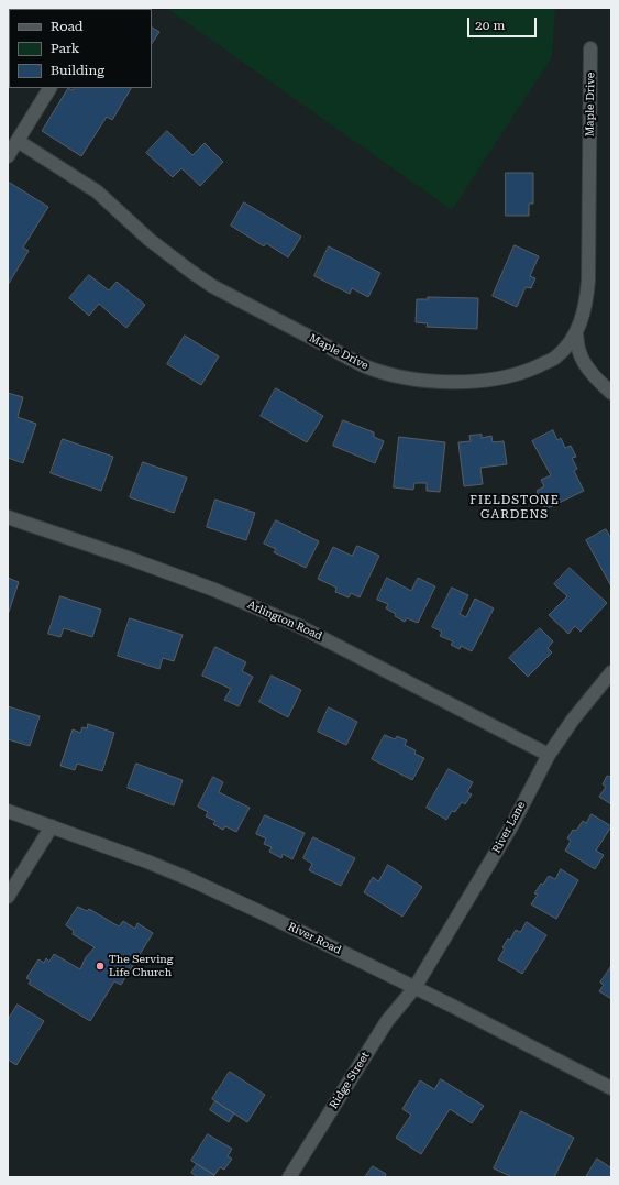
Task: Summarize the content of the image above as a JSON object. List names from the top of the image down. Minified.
{"streets":{"street":["Maple Drive","Arlington Road","River Lane","River Road","Ridge Street"]},"crossings":[["Arlington Road","River Lane"],["River Lane","River Road"],["River Lane","Ridge Street"],["River Road","Ridge Street"]],"districts":["FIELDSTONE GARDENS"],"places":["The Serving Life Church"],"legend":["Road","Park","Building"],"scale_bar":"20 m"}
